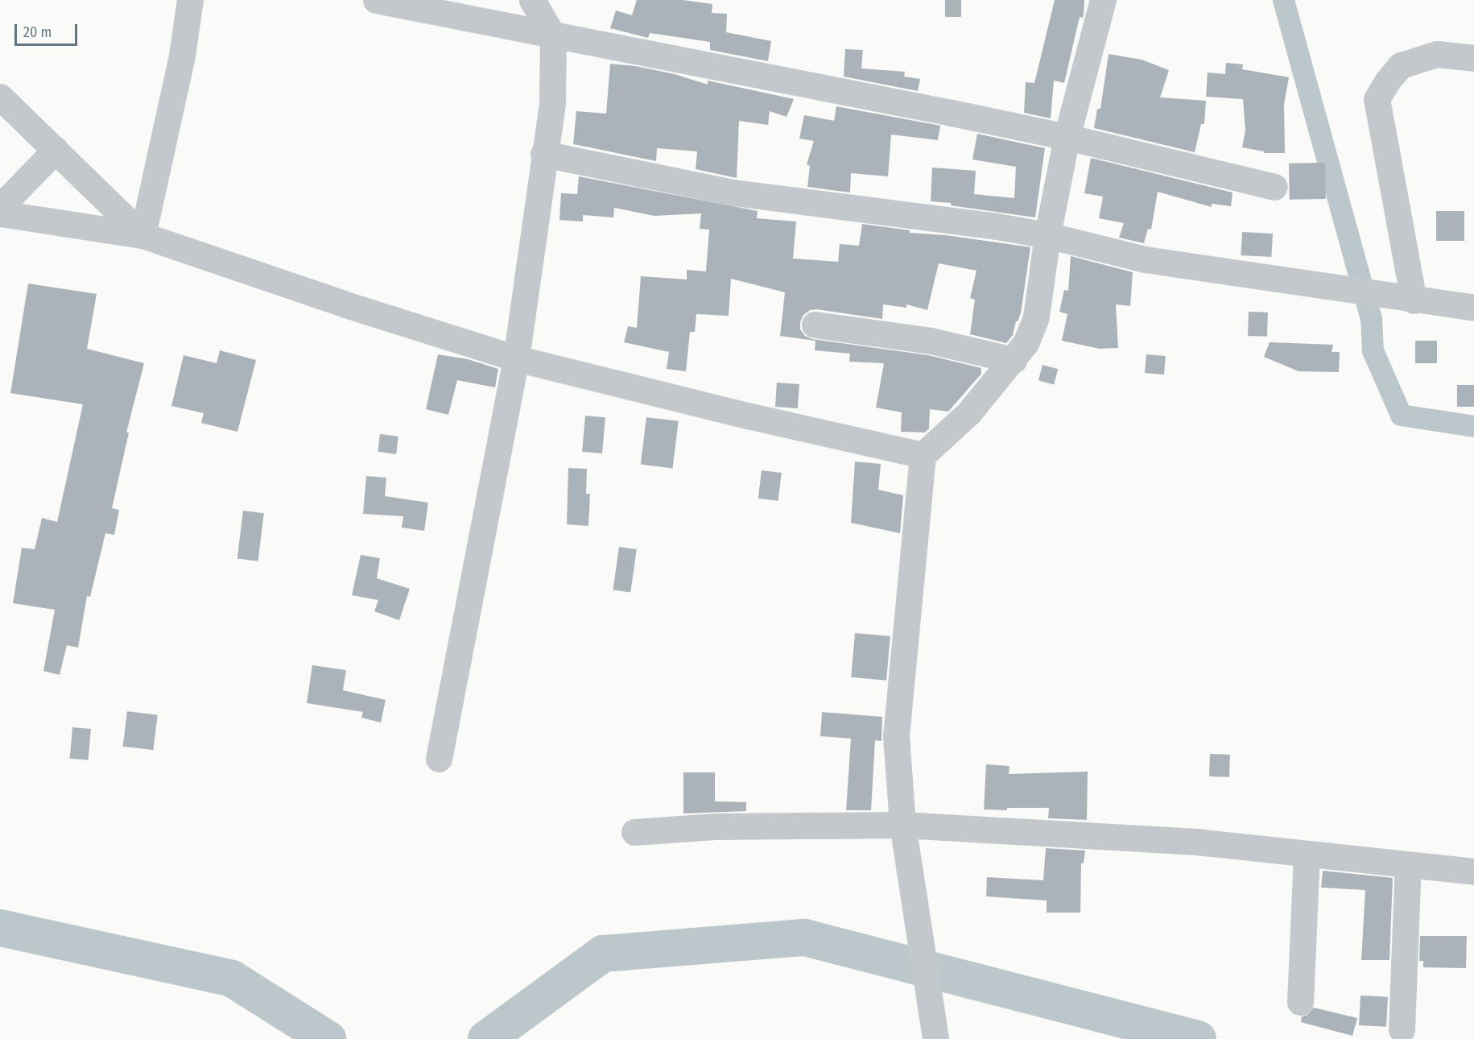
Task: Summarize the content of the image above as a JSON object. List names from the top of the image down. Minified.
{"scale_bar":"20 m"}
